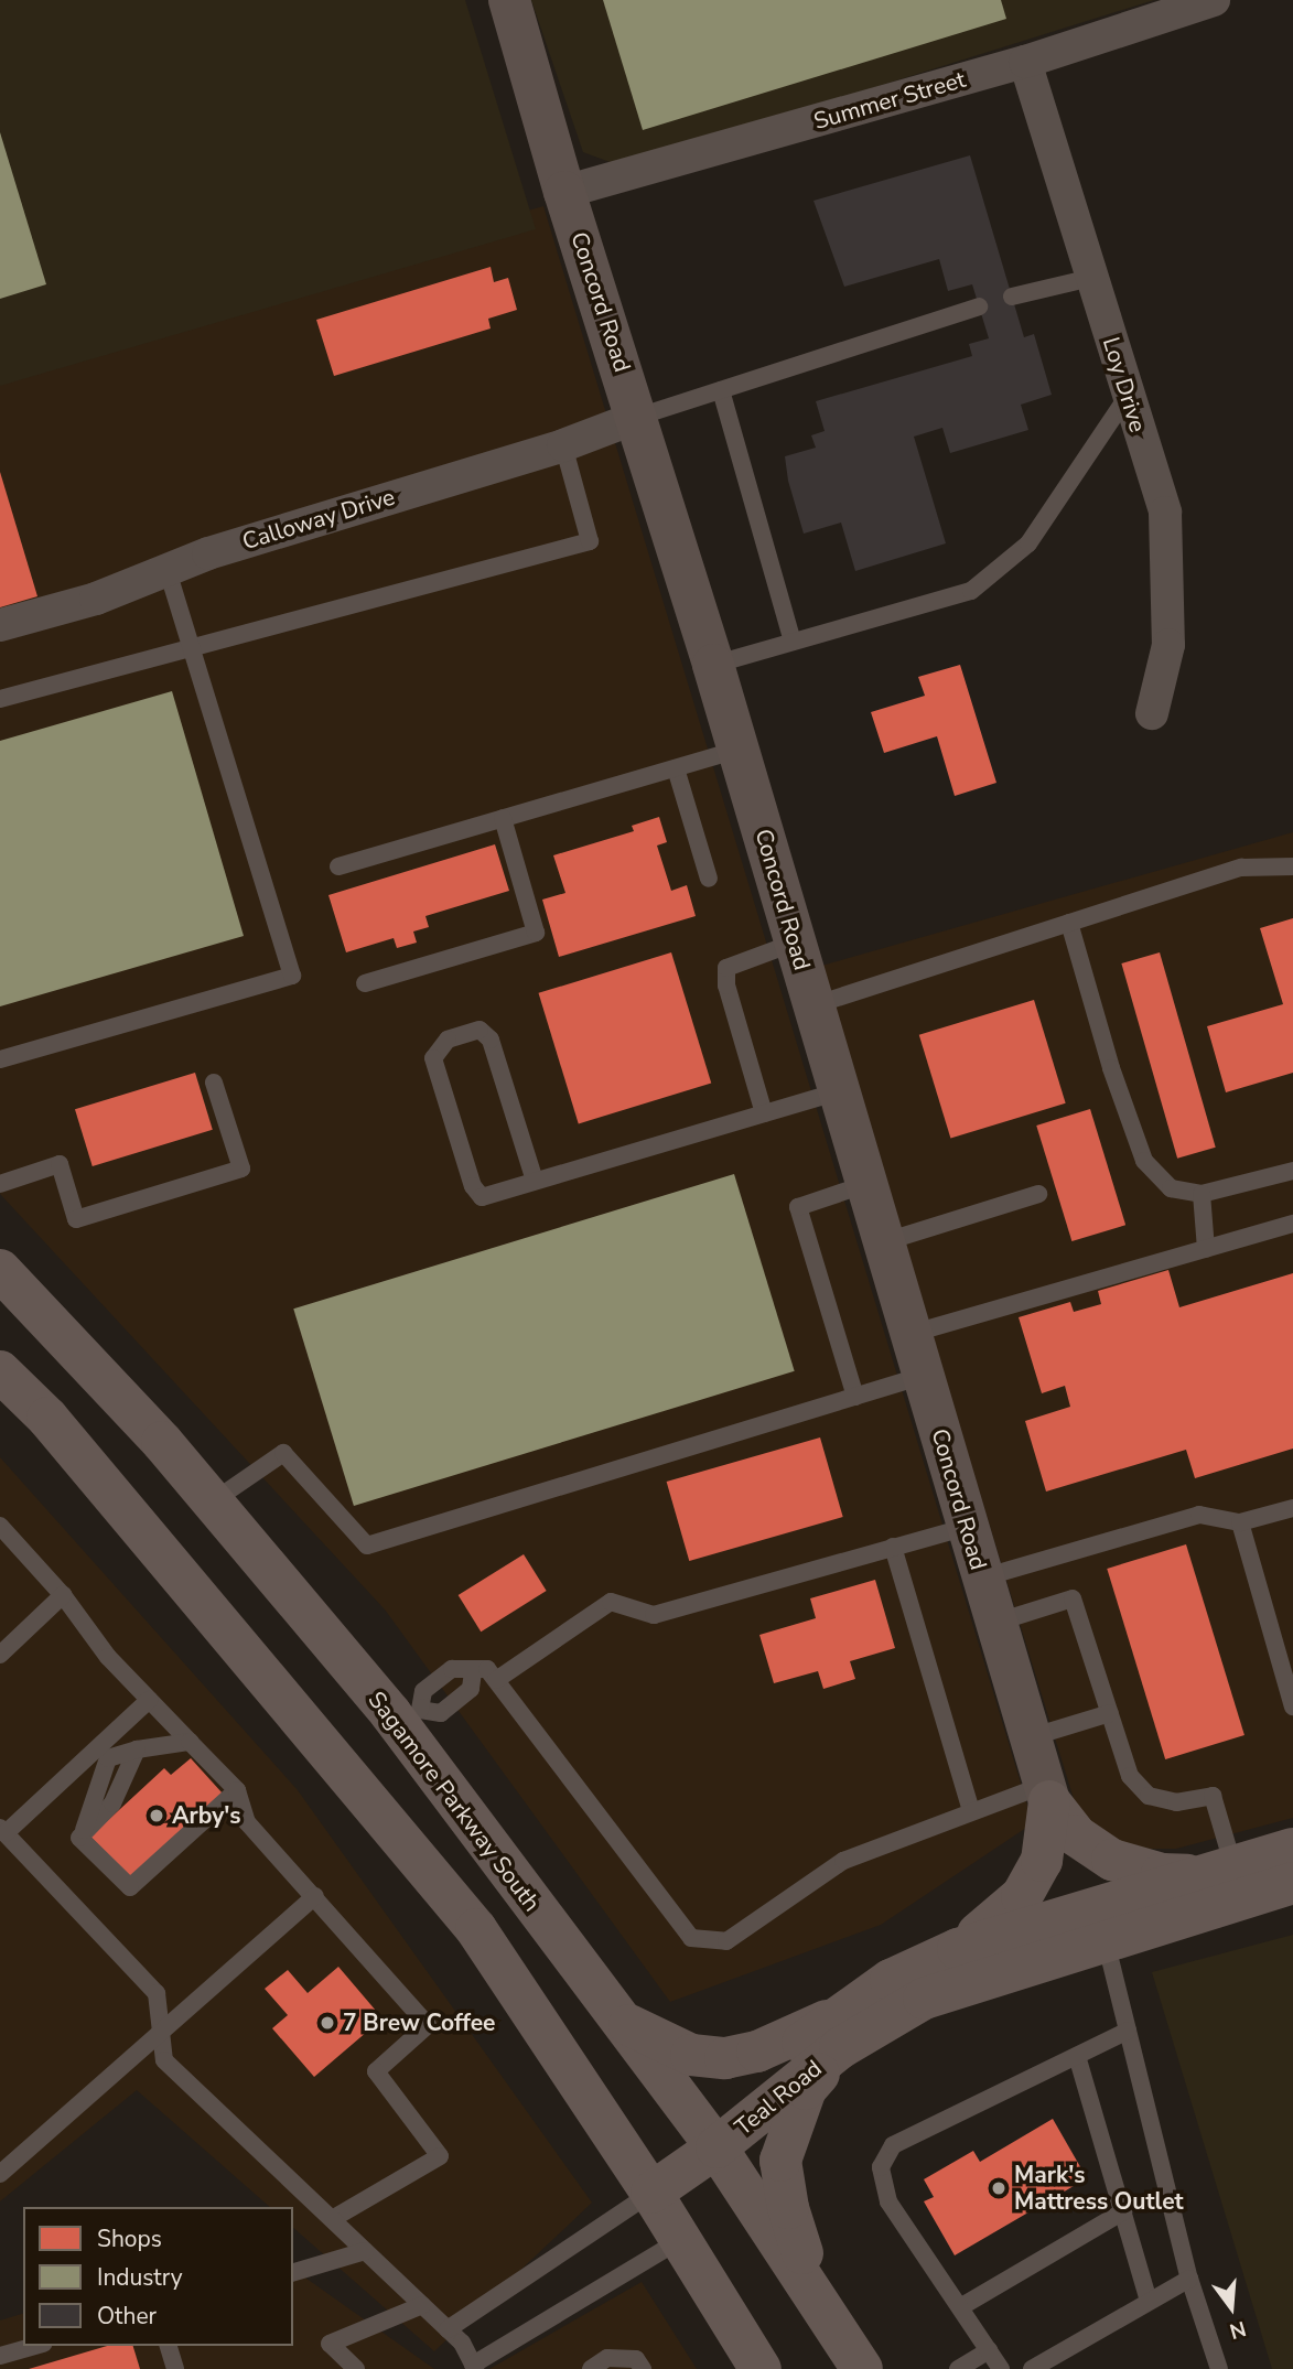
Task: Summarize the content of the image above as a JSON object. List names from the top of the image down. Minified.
{"streets":{"main road":["Sagamore Parkway South","Teal Road"],"street":["Summer Street","Concord Road","Loy Drive","Calloway Drive"]},"crossings":[["Summer Street","Concord Road"],["Summer Street","Loy Drive"],["Concord Road","Calloway Drive"],["Sagamore Parkway South","Teal Road"]],"places":["Arby's","7 Brew Coffee","Mark's Mattress Outlet"],"legend":["Shops","Industry","Other"],"north":"bottom"}
